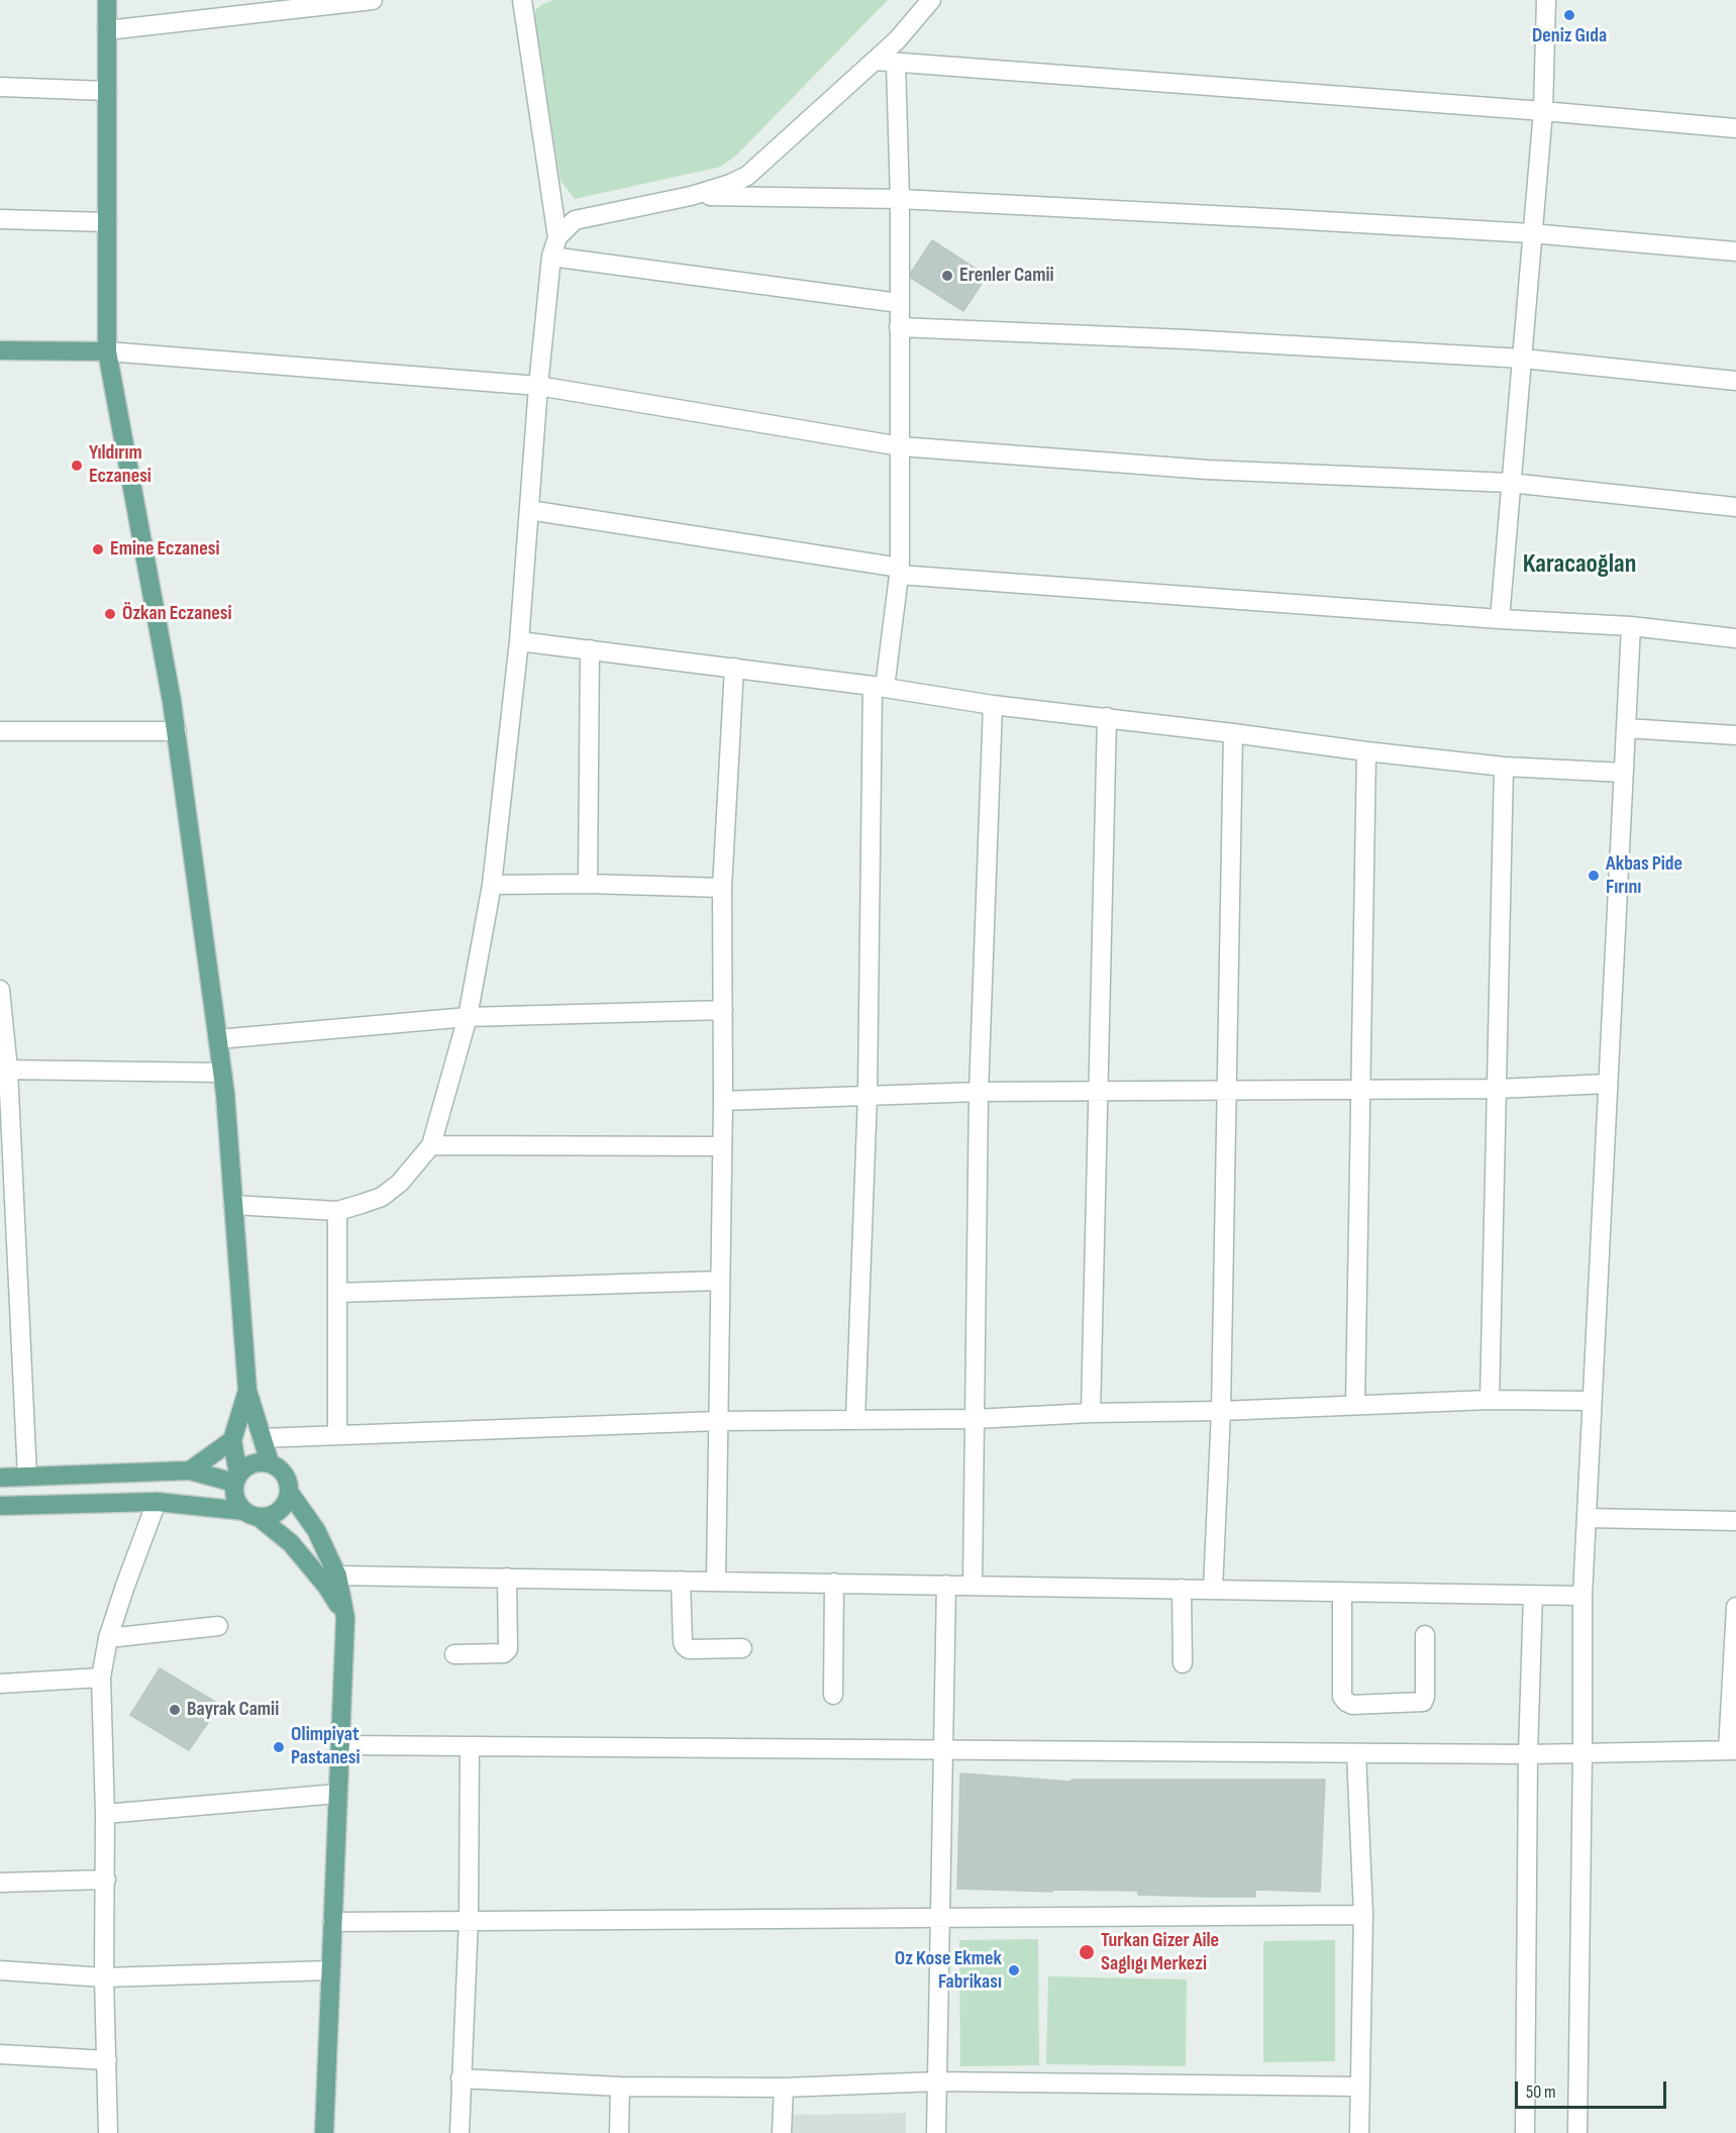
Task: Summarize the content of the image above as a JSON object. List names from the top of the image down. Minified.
{"districts":["Karacaoğlan"],"places":["Deniz Gıda","Erenler Camii","Yıldırım Eczanesi","Emine Eczanesi","Özkan Eczanesi","Akbas Pide Fırını","Bayrak Camii","Olimpiyat Pastanesi","Turkan Gizer Aile Saglıgı Merkezi","Oz Kose Ekmek Fabrikası"],"scale_bar":"50 m"}
